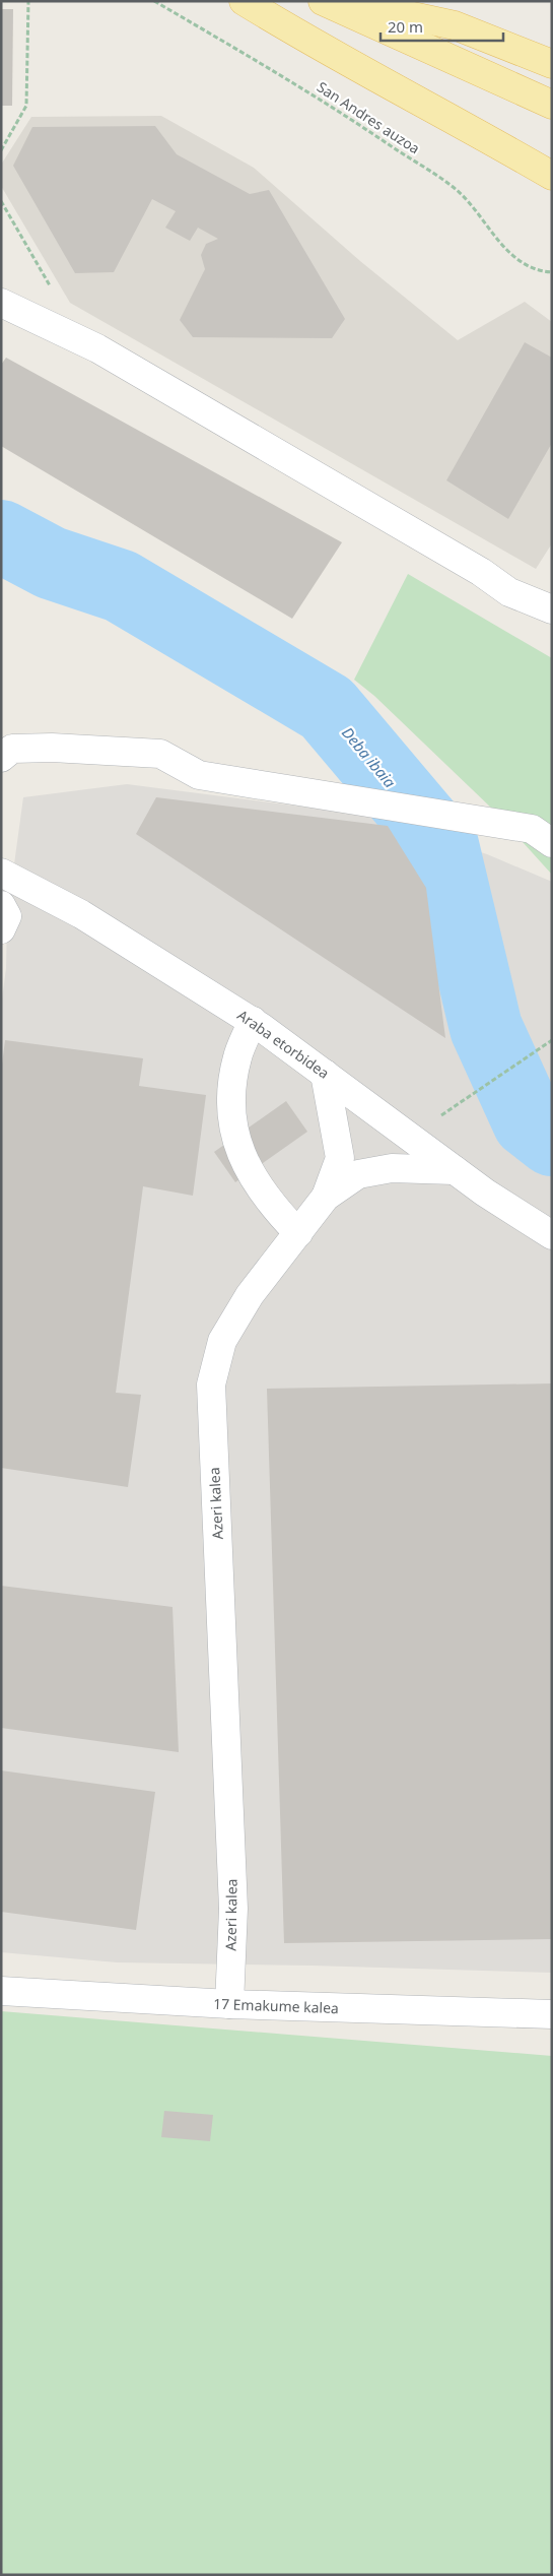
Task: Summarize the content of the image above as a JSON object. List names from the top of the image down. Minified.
{"streets":{"street":["Araba etorbidea","Azeri kalea","17 Emakume kalea"],"path":["San Andres auzoa"]},"crossings":[["Araba etorbidea","Azeri kalea"],["Azeri kalea","17 Emakume kalea"]],"water":["Deba ibaia"],"scale_bar":"20 m"}
